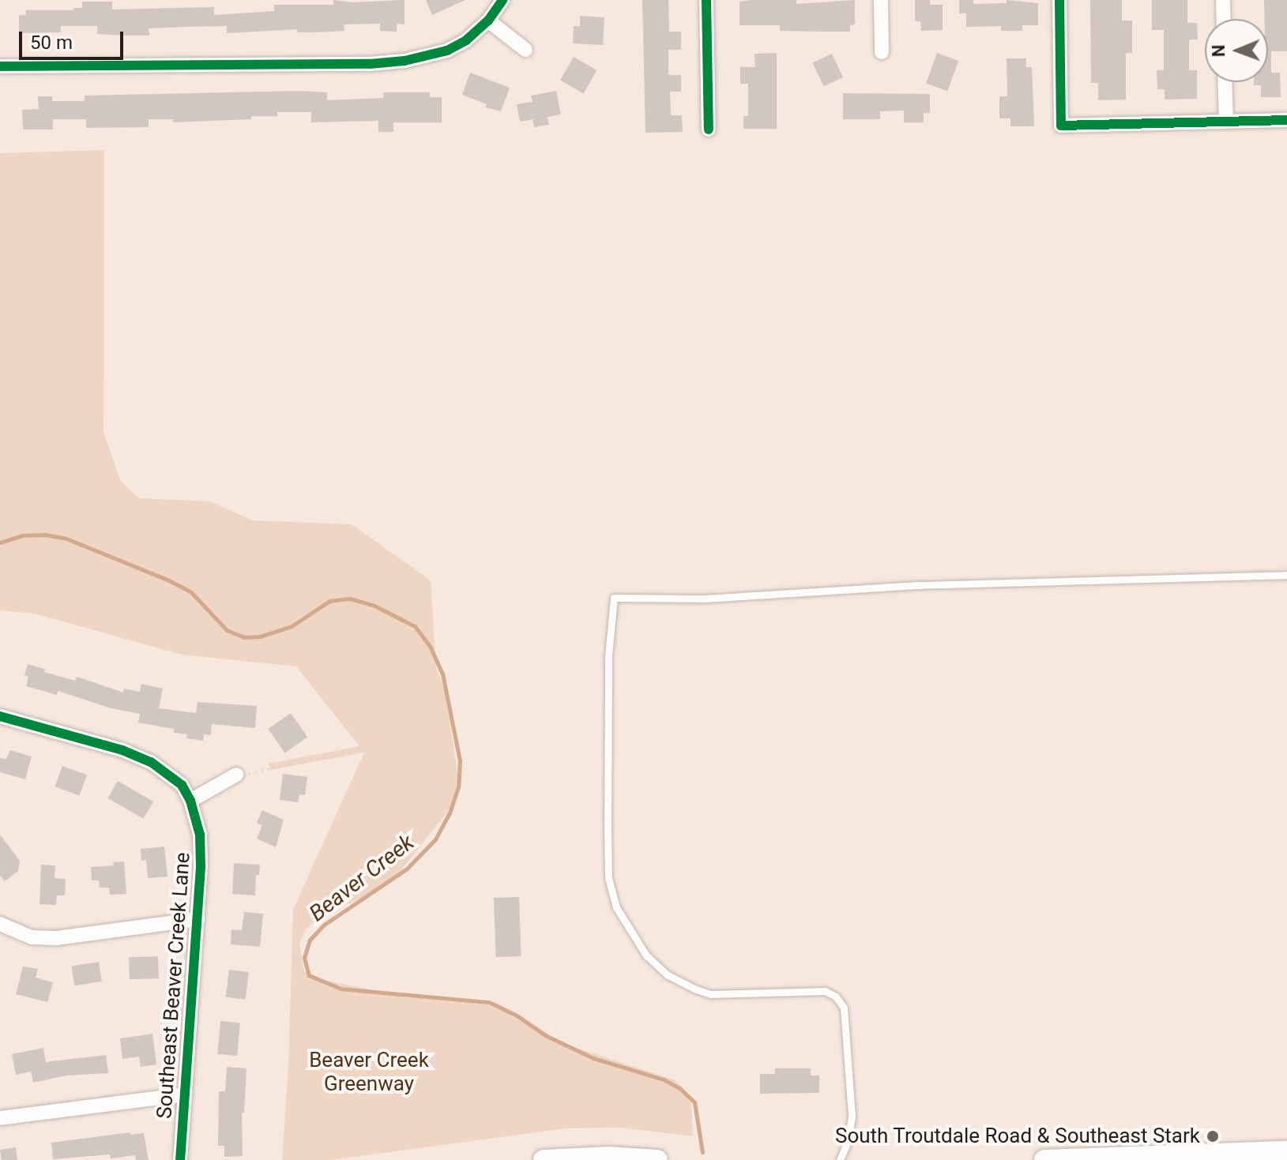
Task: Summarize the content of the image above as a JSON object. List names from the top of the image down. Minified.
{"streets":{"street":["Southeast Beaver Creek Lane"]},"water":["Beaver Creek"],"parks":["Beaver Creek Greenway"],"places":["South Troutdale Road & Southeast Stark"],"scale_bar":"50 m","north":"left"}
